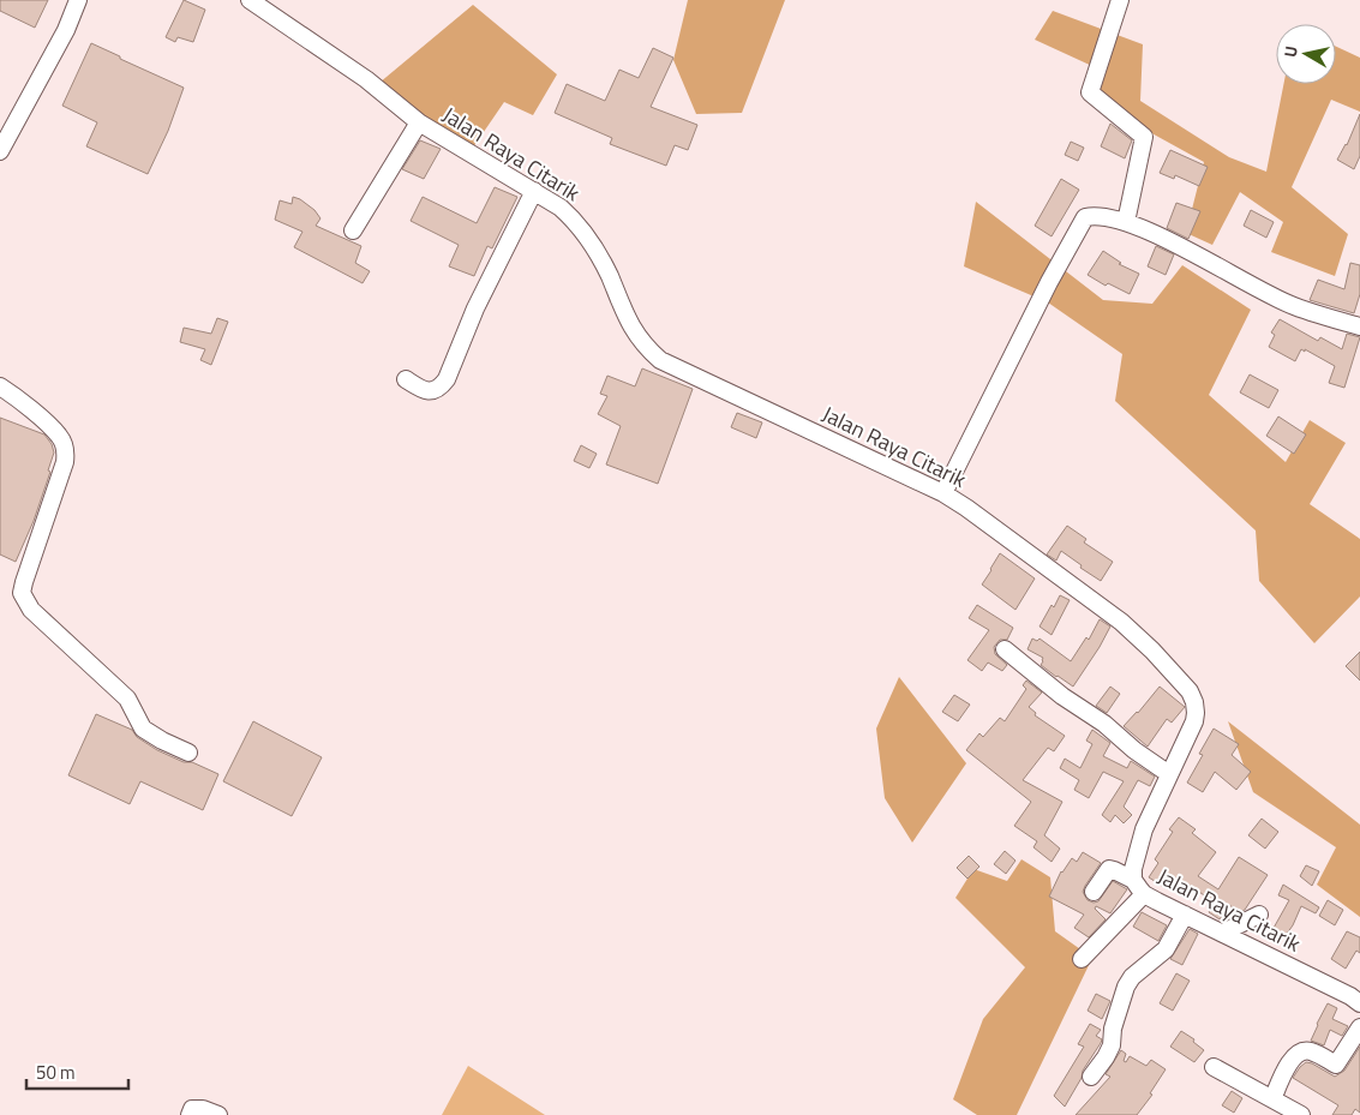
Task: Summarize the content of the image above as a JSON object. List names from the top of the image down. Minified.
{"streets":{"street":["Jalan Raya Citarik"]},"scale_bar":"50 m","north":"left"}
